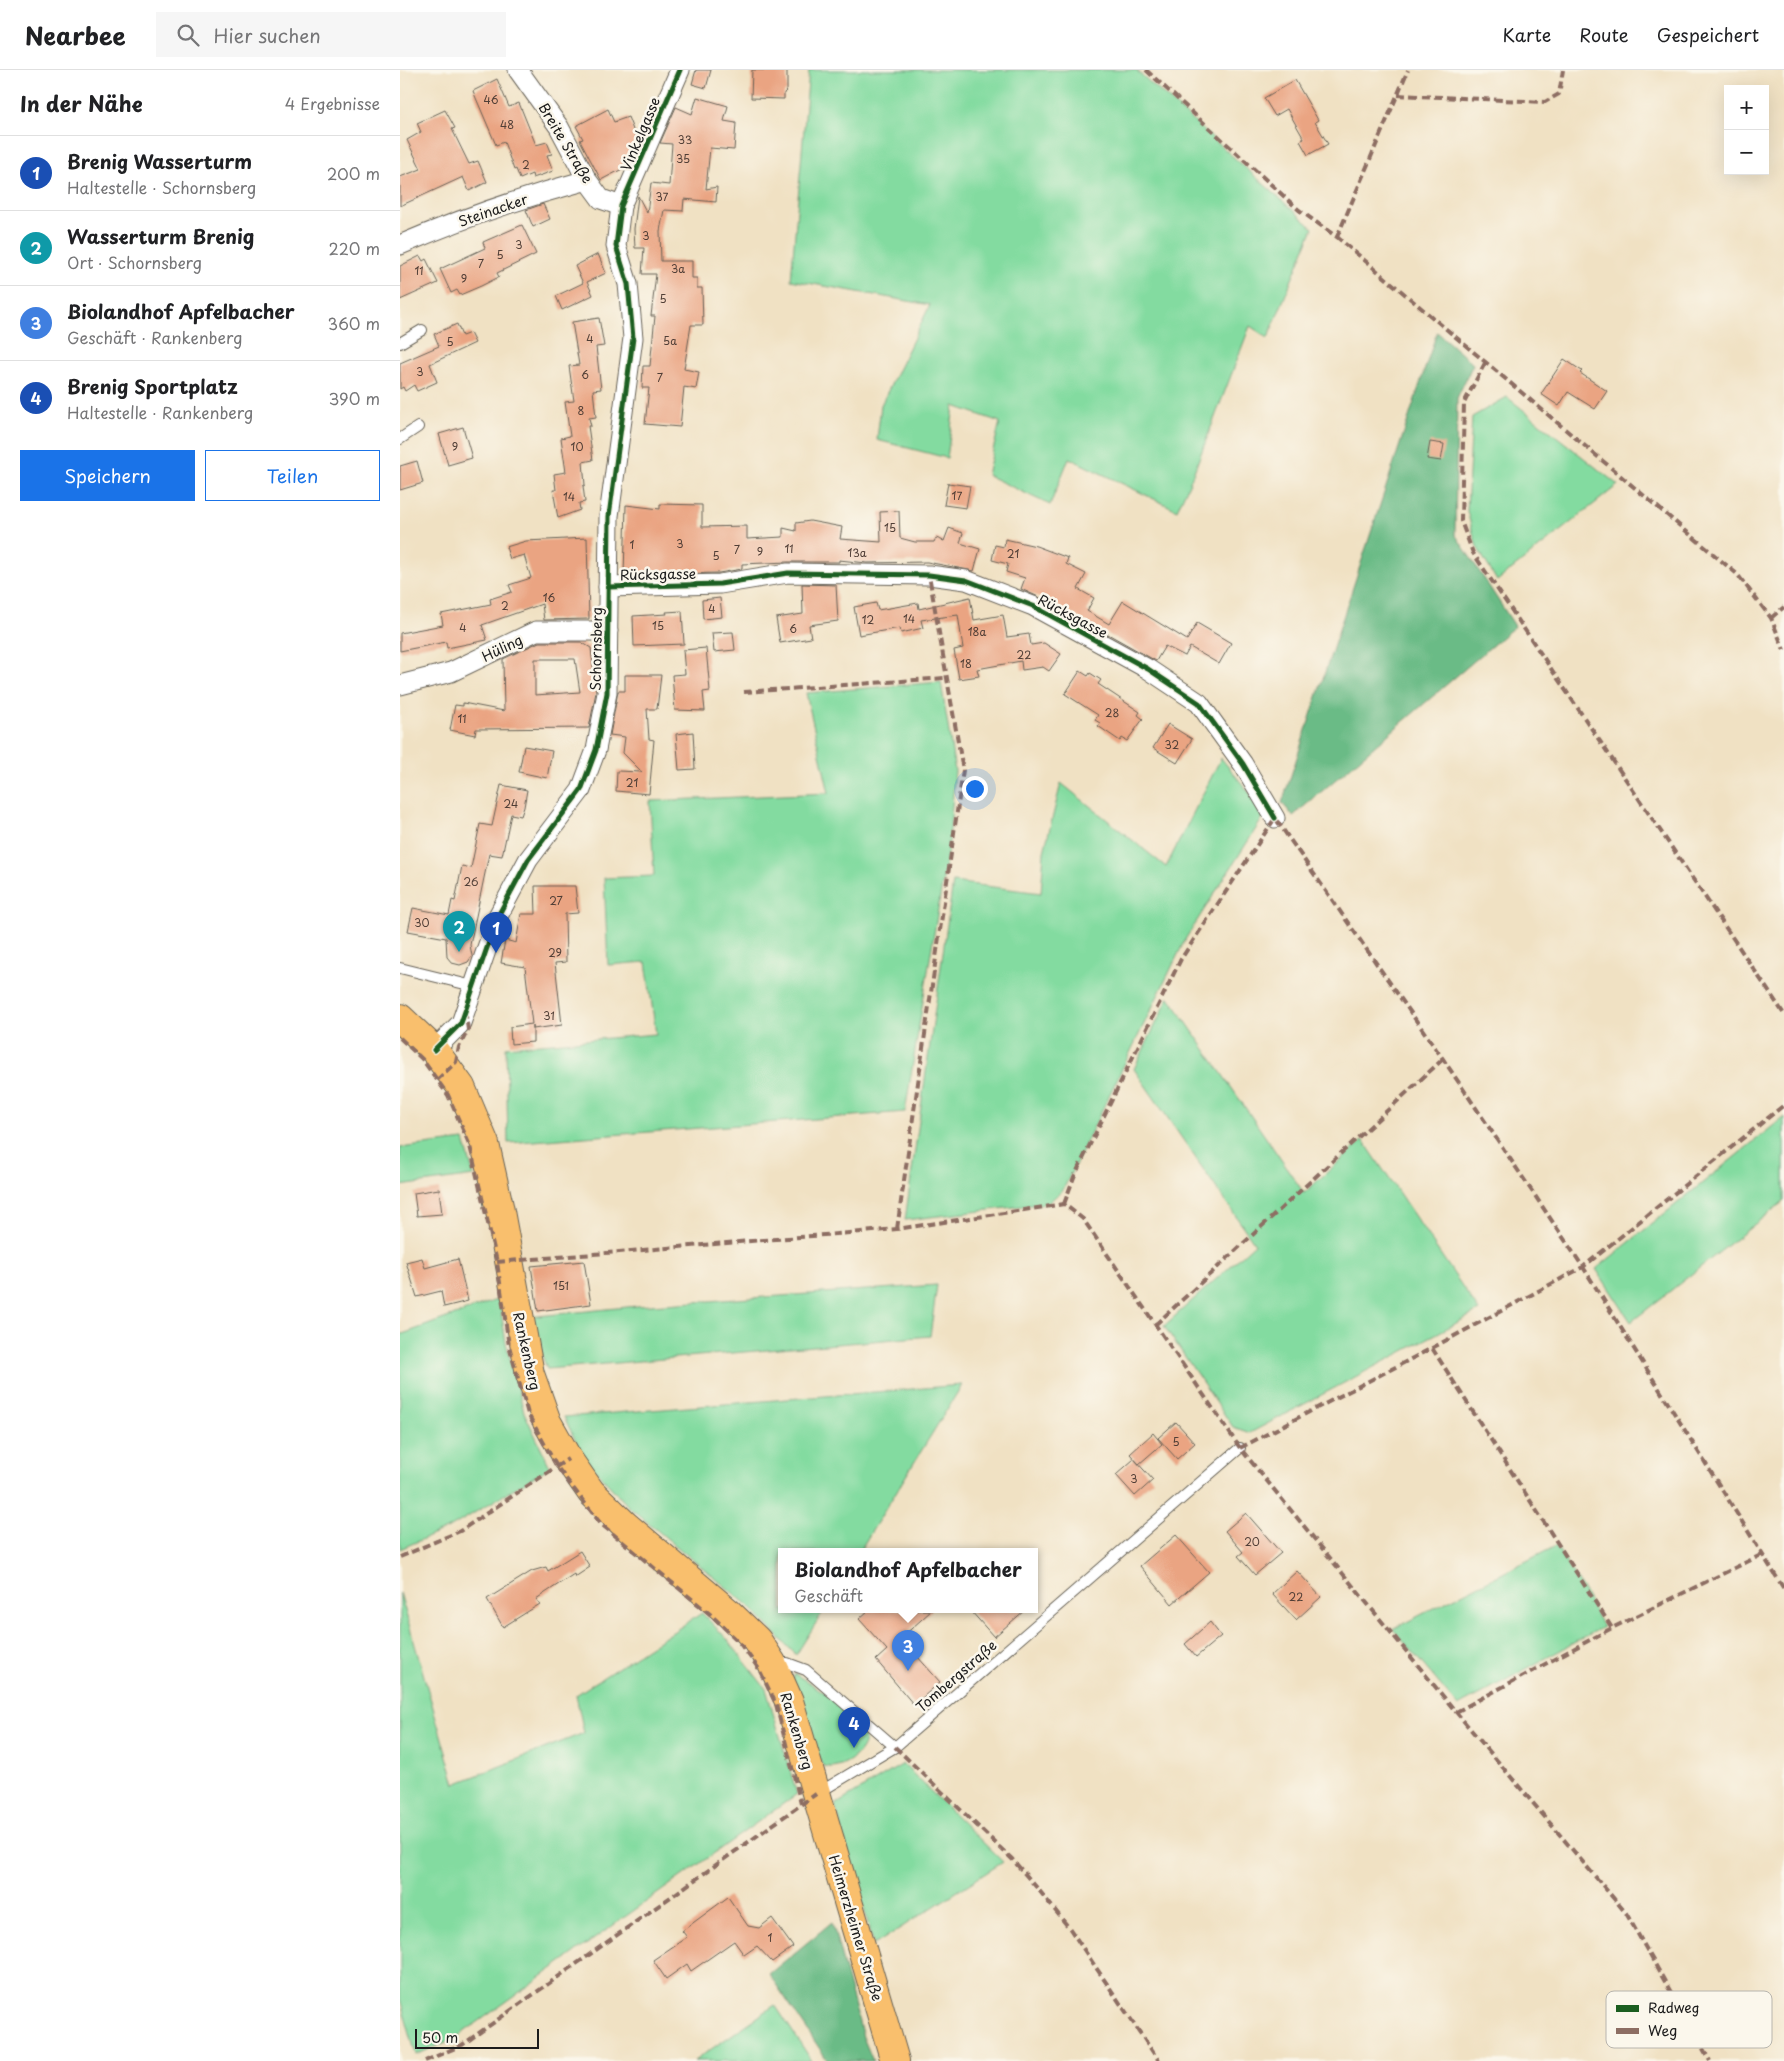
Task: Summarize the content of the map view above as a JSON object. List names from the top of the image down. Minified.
{"streets":{"main road":["Rankenberg","Heimerzheimer Straße"],"street":["Vinkelgasse","Breite Straße","Steinacker","Rücksgasse","Hüling","Schornsberg"],"lane":["Tombergstraße"]},"crossings":[["Vinkelgasse","Breite Straße"],["Vinkelgasse","Schornsberg"],["Breite Straße","Steinacker"],["Breite Straße","Schornsberg"],["Rücksgasse","Schornsberg"],["Hüling","Schornsberg"],["Schornsberg","Rankenberg"],["Rankenberg","Tombergstraße"],["Rankenberg","Heimerzheimer Straße"],["Tombergstraße","Heimerzheimer Straße"]],"house_numbers":["46","48","33","35","2","37","3","3","5","7","3a","11","9","5","4","5a","5","3","6","7","8","9","10","17","14","15","3","1","11","7","9","13a","21","5","16","2","4","14","12","15","4","6","18a","22","18","28","11","32","21","24","26","27","30","29","31","151","5","3","20","22","1"],"legend":["Radweg","Weg"],"scale_bar":"50 m","page":{"header":"Nearbee","search":"Hier suchen","nav":["Karte","Route","Gespeichert"],"heading":["In der Nähe","4 Ergebnisse"],"map_buttons":["+","−"],"list":[{"mark":"1","name":"Brenig Wasserturm","note":"Haltestelle · Schornsberg","value":"200 m"},{"mark":"2","name":"Wasserturm Brenig","note":"Ort · Schornsberg","value":"220 m"},{"mark":"3","name":"Biolandhof Apfelbacher","note":"Geschäft · Rankenberg","value":"360 m"},{"mark":"4","name":"Brenig Sportplatz","note":"Haltestelle · Rankenberg","value":"390 m"}],"buttons":["Speichern","Teilen"],"pins":["2","1","3","4"],"popup":["Biolandhof Apfelbacher","Geschäft"],"scale":"50 m"}}
